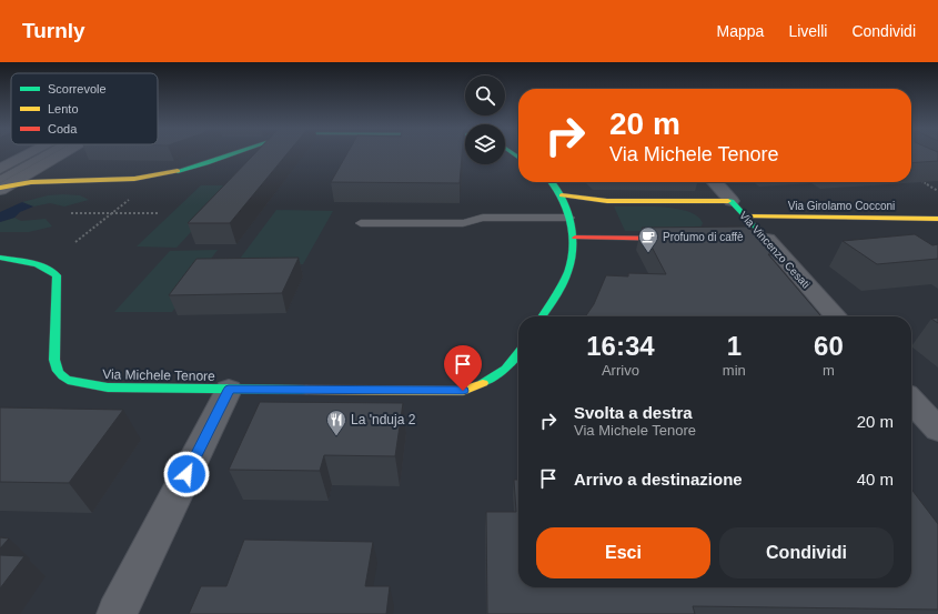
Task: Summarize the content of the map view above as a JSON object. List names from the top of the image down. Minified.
{"streets":{"street":["Via Girolamo Cocconi","Via Vincenzo Cesati","Via Michele Tenore"]},"crossings":[["Via Girolamo Cocconi","Via Vincenzo Cesati"]],"places":{"cafe":["Profumo di caffè"],"restaurant":["La 'nduja 2"]},"legend":["Scorrevole","Lento","Coda"],"page":{"header":"Turnly","nav":["Mappa","Livelli","Condividi"],"turn":["20 m","Via Michele Tenore"],"eta":["16:34","Arrivo","1","min","60","m"],"list":[{"name":"Svolta a destra","note":"Via Michele Tenore","value":"20 m"},{"name":"Arrivo a destinazione","value":"40 m"}],"buttons":["Esci","Condividi"]}}
